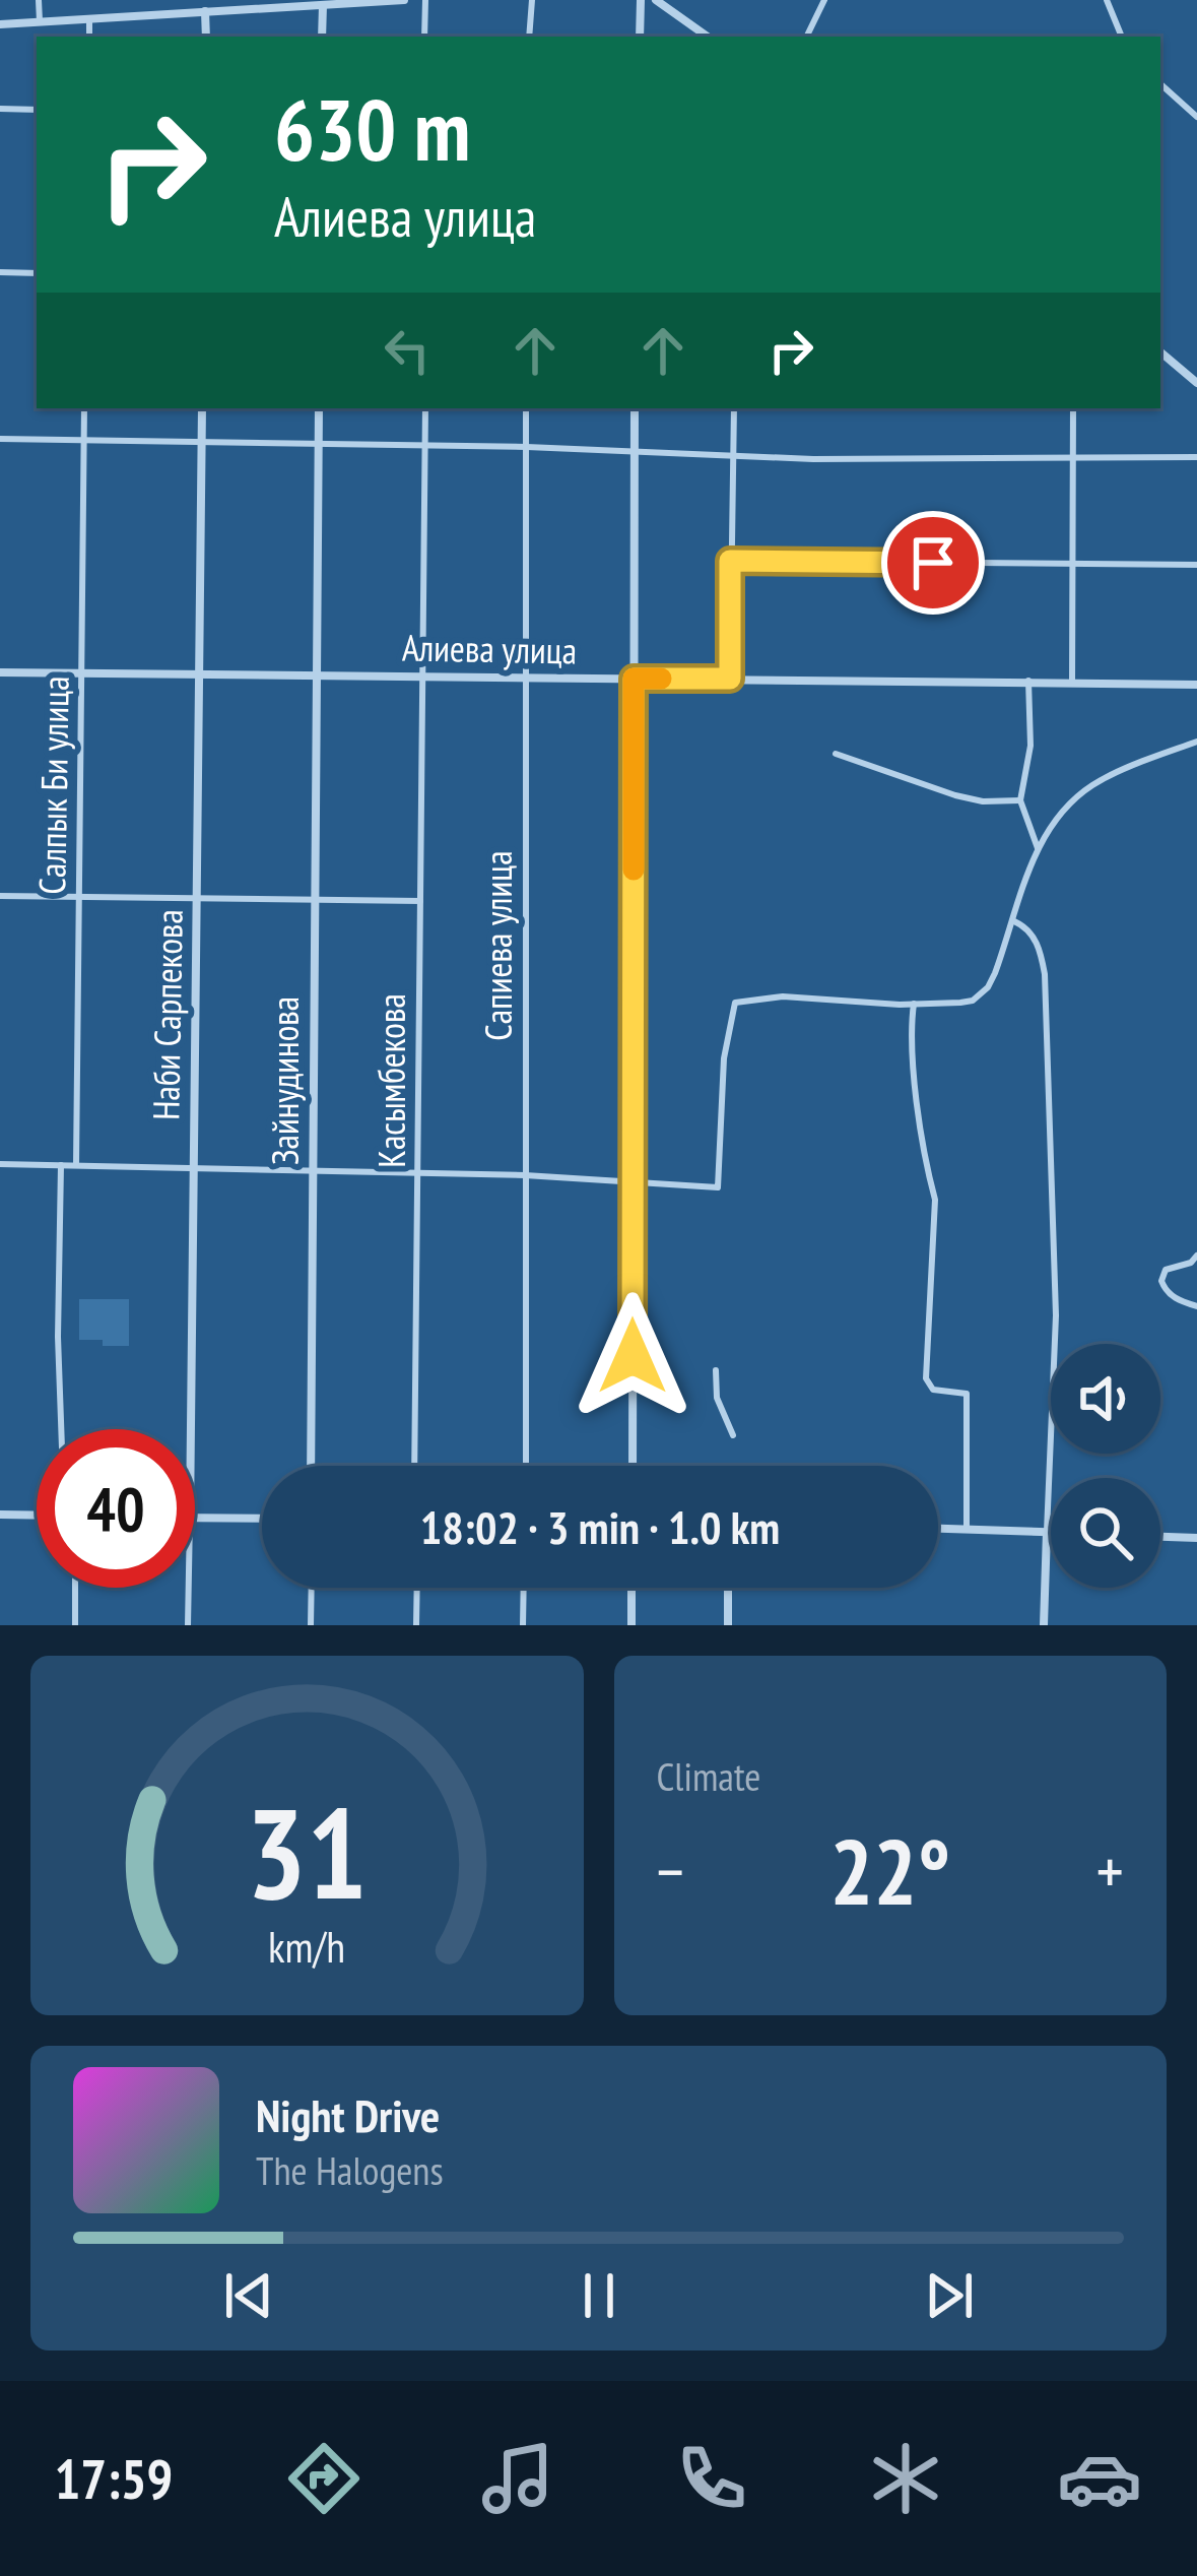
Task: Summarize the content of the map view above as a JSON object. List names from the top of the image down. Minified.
{"streets":{"street":["Алиева улица","Салпык Би улица","Сапиева улица","Наби Сарпекова","Зайнудинова","Касымбекова"]},"crossings":[["Алиева улица","Салпык Би улица"],["Алиева улица","Сапиева улица"],["Алиева улица","Наби Сарпекова"],["Алиева улица","Зайнудинова"],["Алиева улица","Касымбекова"]],"page":{"turn":["630 m","Алиева улица"],"limit":"40","trip":"18:02 · 3 min · 1.0 km","tile":"Climate","heat":["−","22°","+"],"song":["Night Drive","The Halogens"],"tabs":"17:59","gauge":["31","km/h"]}}
